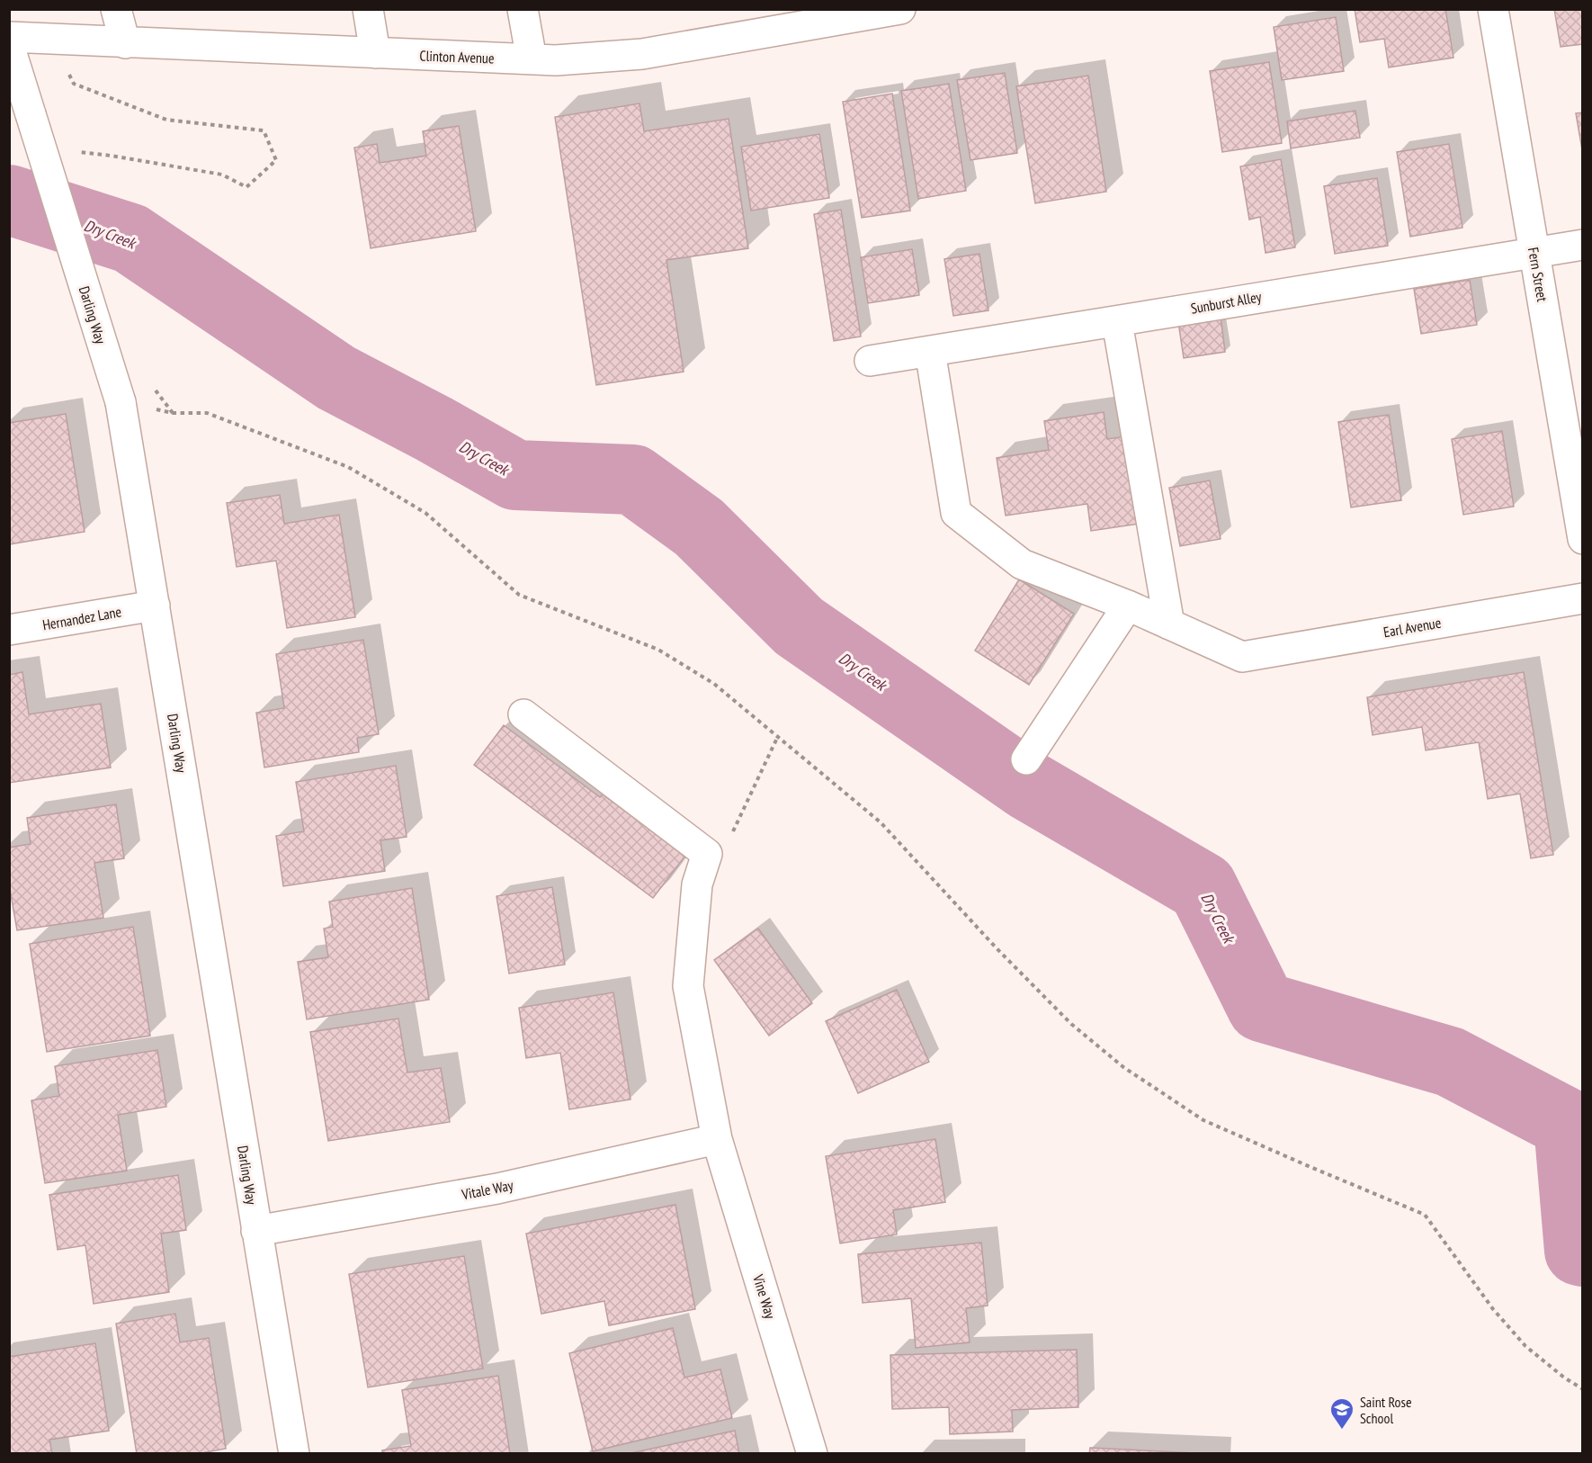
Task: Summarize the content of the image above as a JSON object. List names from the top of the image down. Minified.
{"streets":{"street":["Clinton Avenue","Fern Street","Sunburst Alley","Darling Way","Hernandez Lane","Earl Avenue","Vitale Way","Vine Way"]},"crossings":[["Fern Street","Sunburst Alley"],["Darling Way","Hernandez Lane"],["Darling Way","Vitale Way"],["Vitale Way","Vine Way"]],"water":["Dry Creek"],"places":{"school or university":["Saint Rose School"]}}
